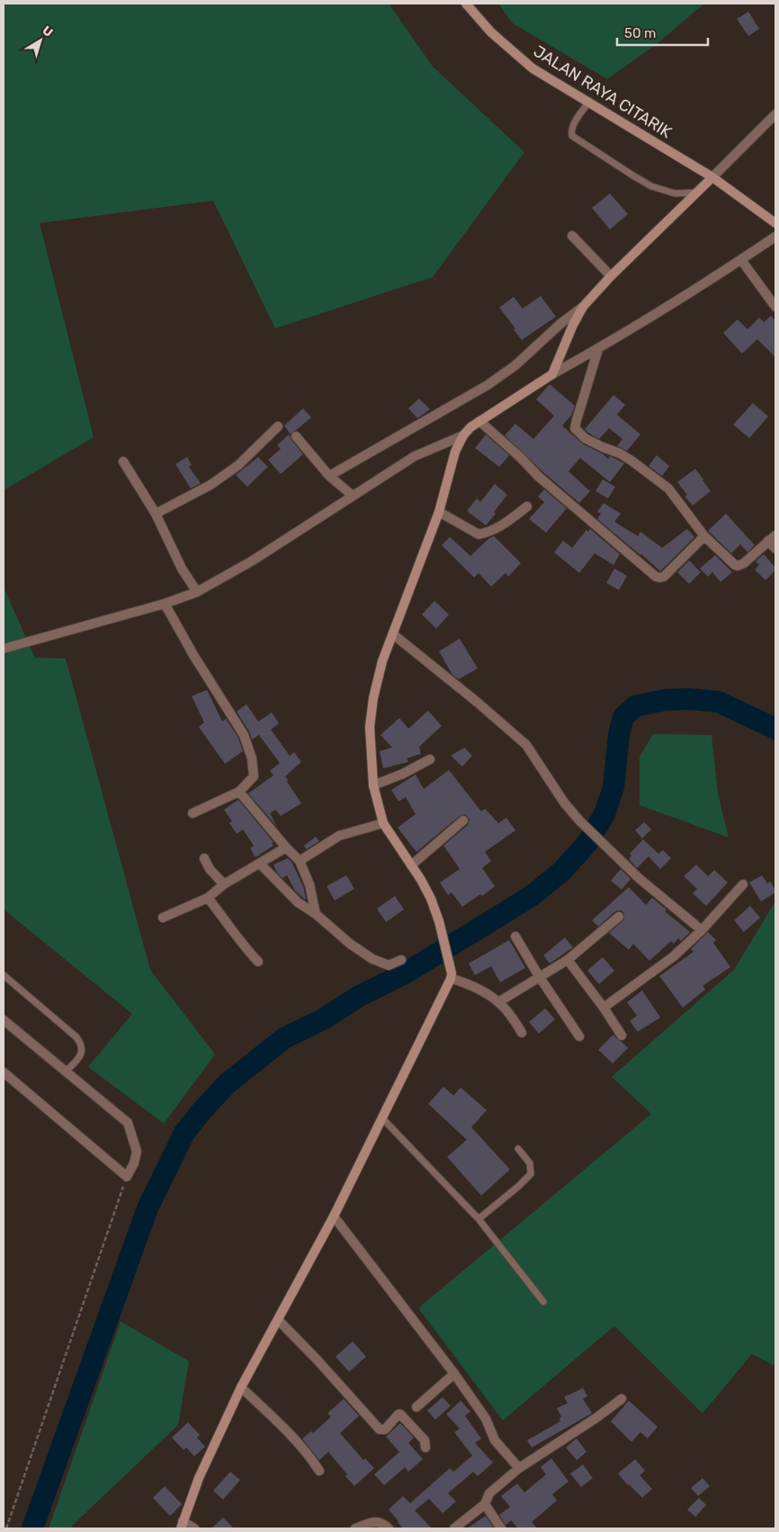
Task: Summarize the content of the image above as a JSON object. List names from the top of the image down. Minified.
{"streets":{"street":["JALAN RAYA CITARIK"]},"scale_bar":"50 m","north":"top right"}
